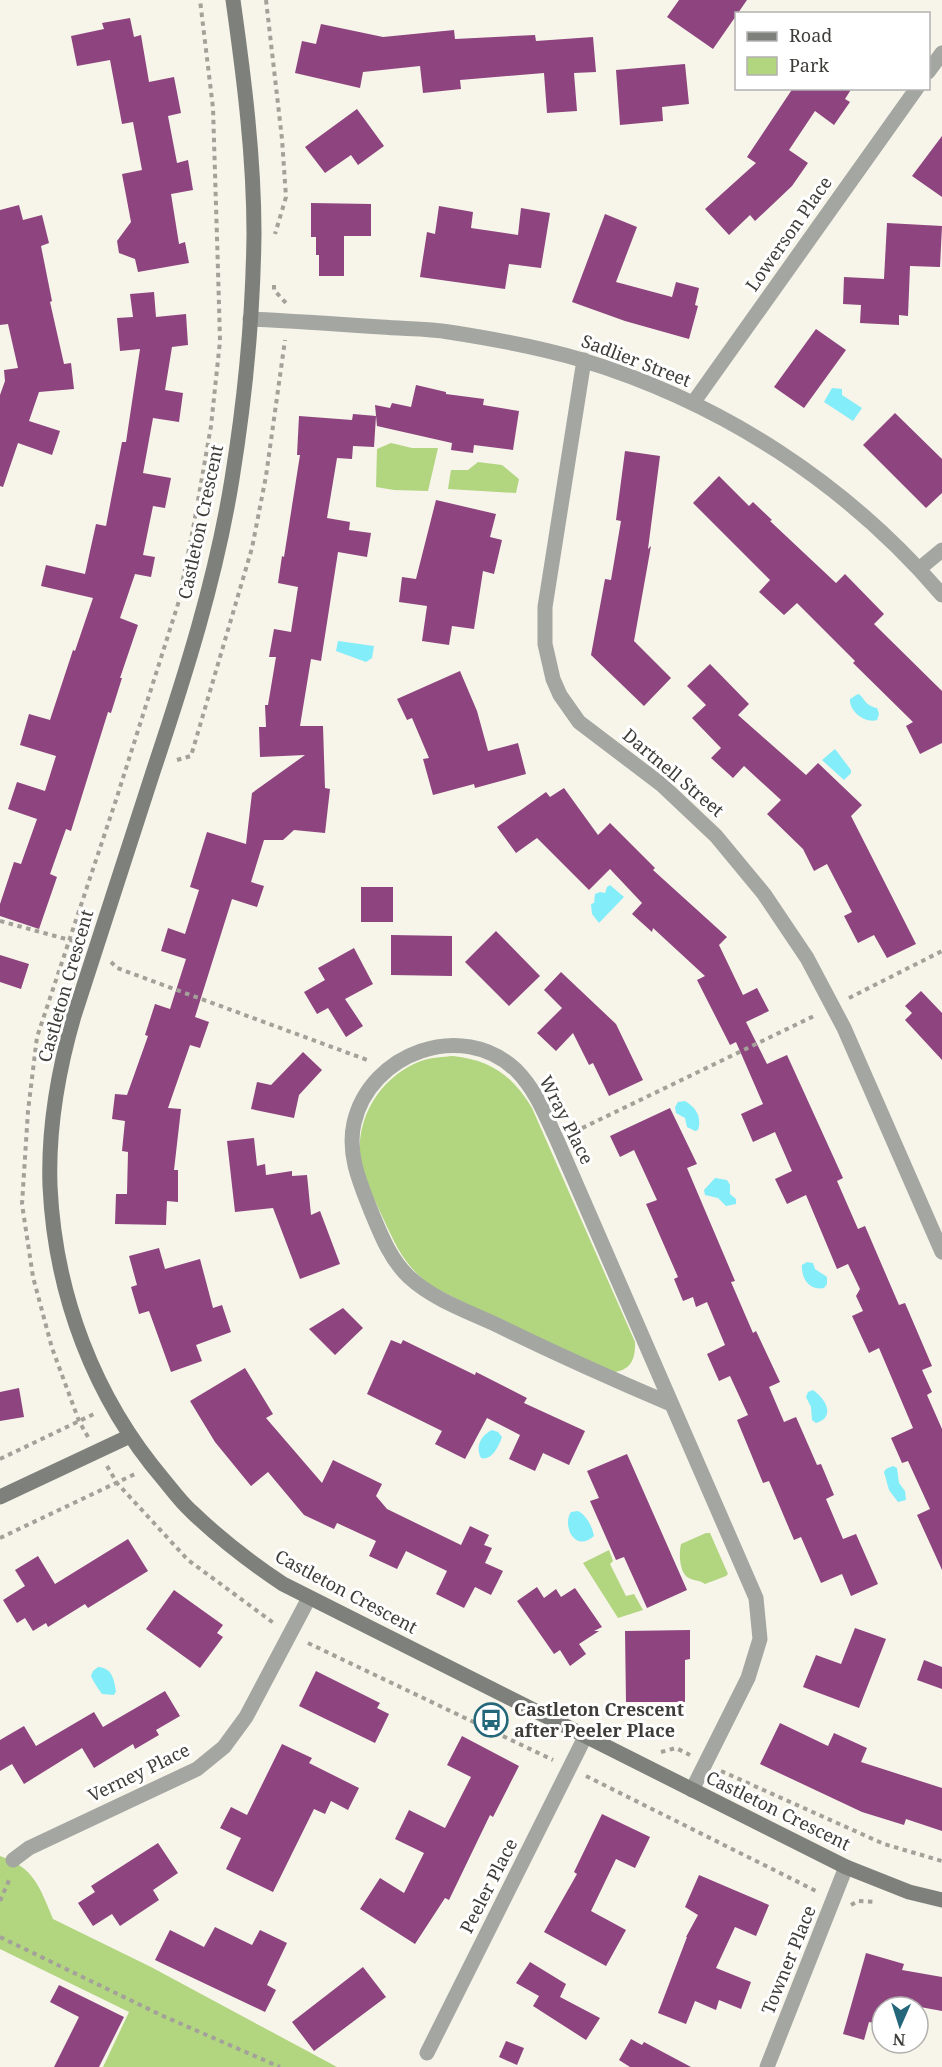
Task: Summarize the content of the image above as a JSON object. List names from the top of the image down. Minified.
{"streets":{"street":["Lowerson Place","Sadlier Street","Castleton Crescent","Dartnell Street","Wray Place","Verney Place","Peeler Place","Towner Place"]},"crossings":[["Lowerson Place","Sadlier Street"],["Sadlier Street","Castleton Crescent"],["Sadlier Street","Dartnell Street"],["Castleton Crescent","Wray Place"],["Castleton Crescent","Verney Place"],["Castleton Crescent","Peeler Place"],["Castleton Crescent","Towner Place"]],"places":{"bus stop":["Castleton Crescent after Peeler Place"]},"legend":["Road","Park"],"north":"bottom"}
